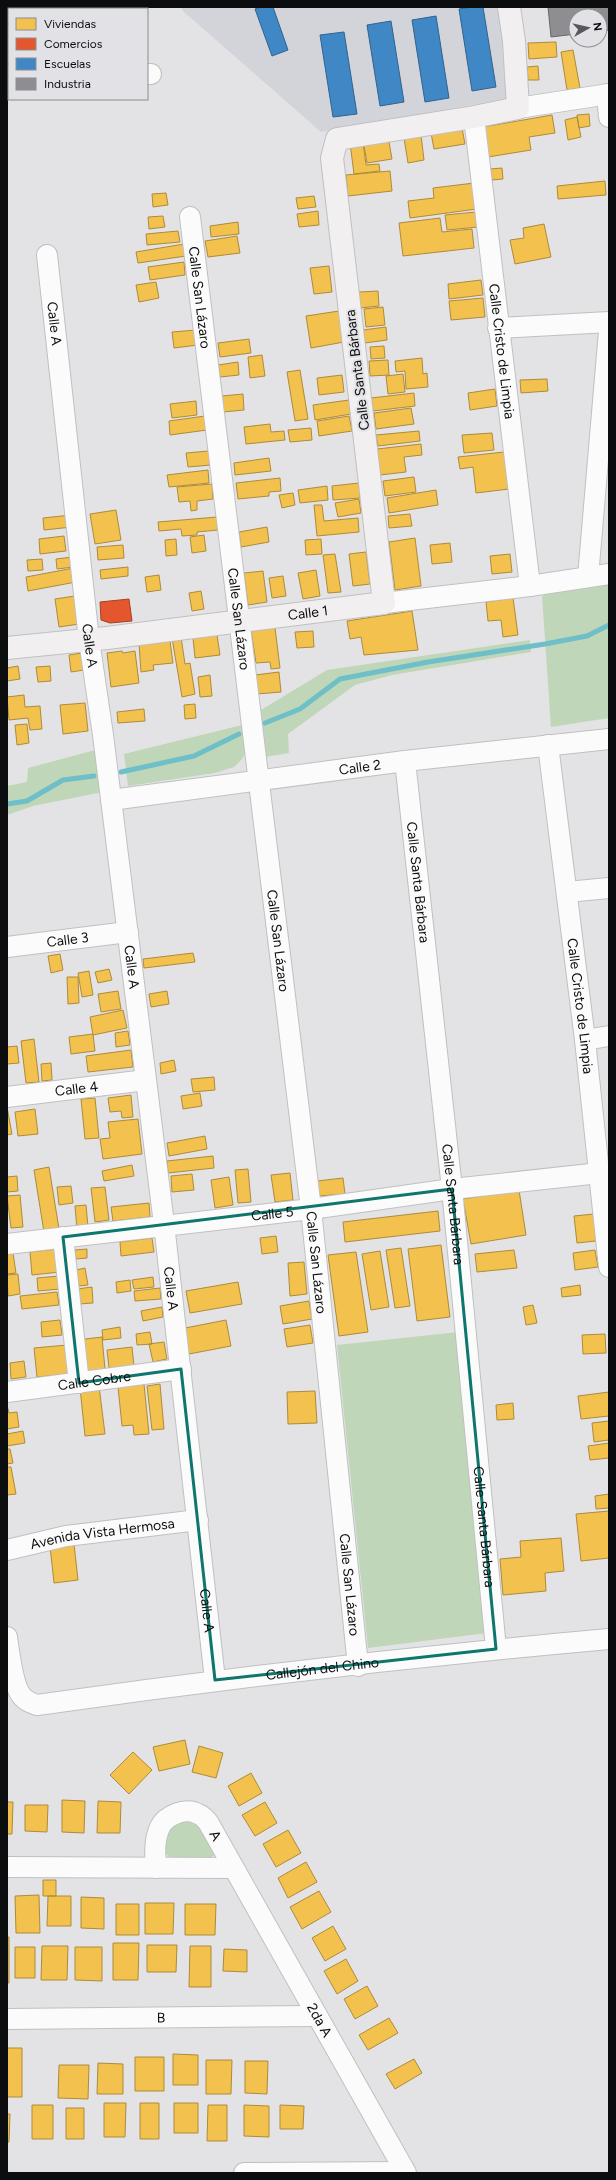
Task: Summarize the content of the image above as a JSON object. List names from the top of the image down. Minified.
{"streets":{"street":["Calle San Lázaro","Calle A","Calle Cristo de Limpia","Calle Santa Bárbara","Calle 1","Calle 2","Calle 3","Calle 4","Calle 5","Calle Cobre","Avenida Vista Hermosa","Callejón del Chino","A","B","2da A"]},"crossings":[["Calle San Lázaro","Calle 1"],["Calle San Lázaro","Calle 2"],["Calle San Lázaro","Calle 5"],["Calle San Lázaro","Callejón del Chino"],["Calle A","Calle 1"],["Calle A","Calle 2"],["Calle A","Calle 3"],["Calle A","Calle 4"],["Calle A","Calle 5"],["Calle A","Calle Cobre"],["Calle A","Avenida Vista Hermosa"],["Calle A","Callejón del Chino"],["Calle Cristo de Limpia","Calle Santa Bárbara"],["Calle Cristo de Limpia","Calle 1"],["Calle Cristo de Limpia","Calle 2"],["Calle Cristo de Limpia","Calle 5"],["Calle Santa Bárbara","Calle 1"],["Calle Santa Bárbara","Calle 2"],["Calle Santa Bárbara","Calle 5"],["Calle Santa Bárbara","Callejón del Chino"],["A","2da A"],["B","2da A"]],"legend":["Viviendas","Comercios","Escuelas","Industria"],"north":"right"}
